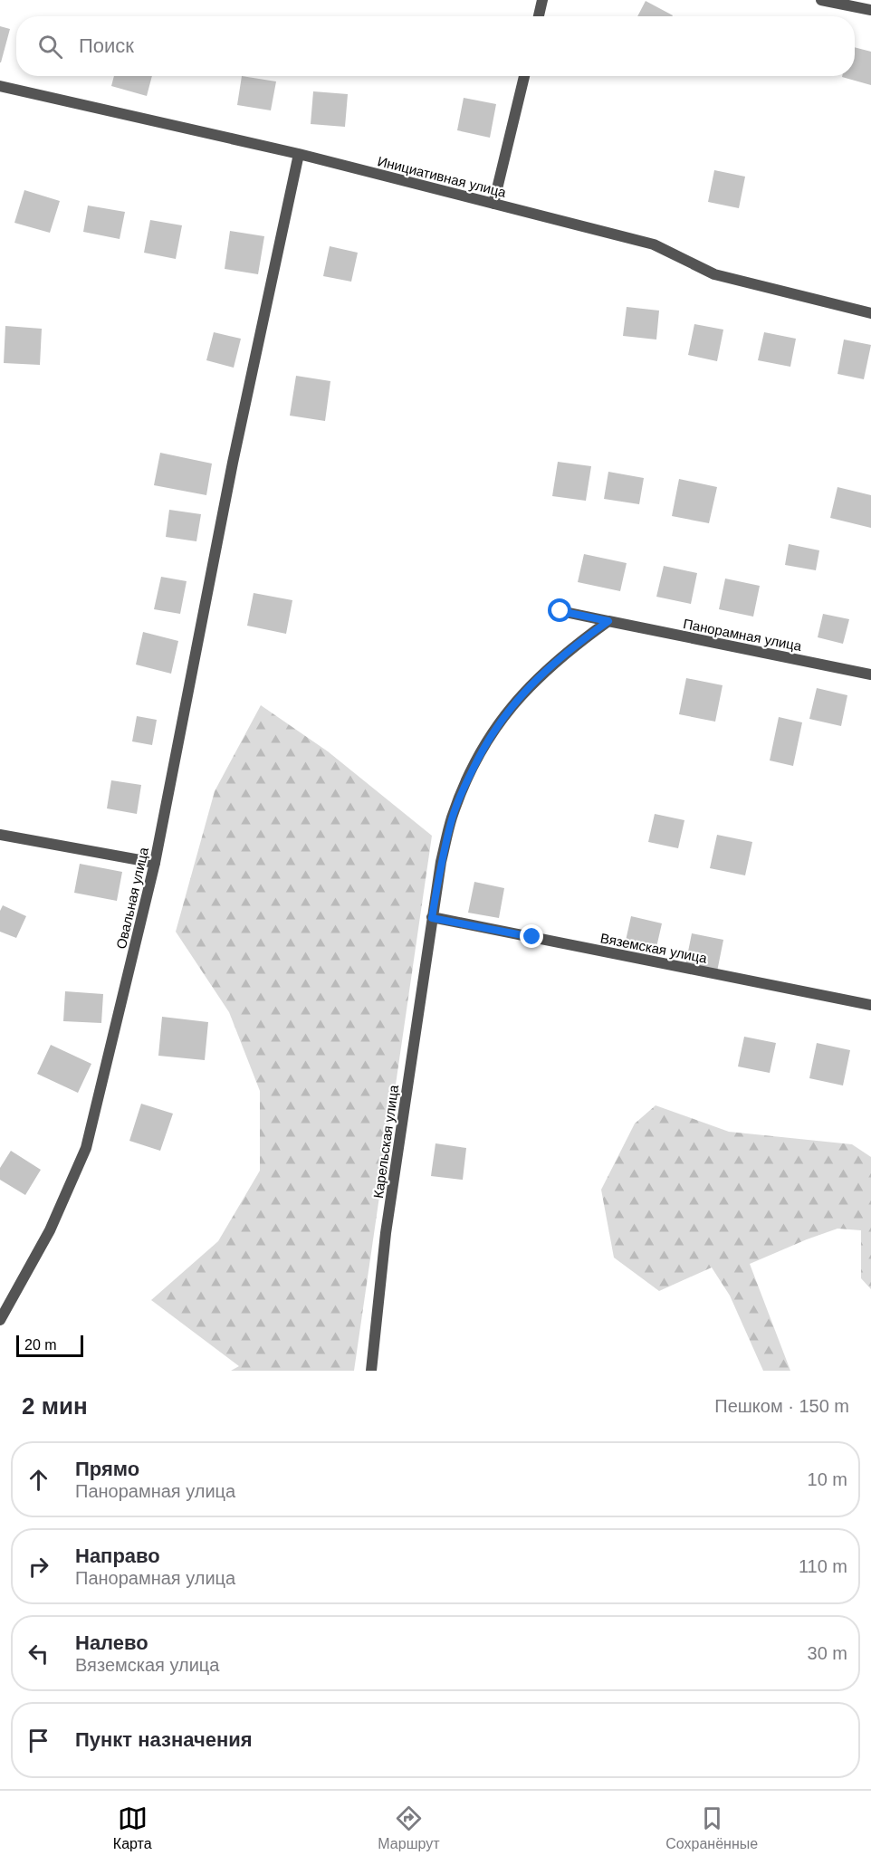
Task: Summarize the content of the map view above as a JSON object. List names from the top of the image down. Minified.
{"streets":{"street":["Инициативная улица","Панорамная улица","Овальная улица","Вяземская улица","Карельская улица"]},"crossings":[["Инициативная улица","Овальная улица"],["Вяземская улица","Карельская улица"]],"scale_bar":"20 m","page":{"search":"Поиск","scale":"20 m","heading":["2 мин","Пешком · 150 m"],"list":[["Прямо","Панорамная улица","10 m"],["Направо","Панорамная улица","110 m"],["Налево","Вяземская улица","30 m"],"Пункт назначения"],"nav":["Карта","Маршрут","Сохранённые"]}}
